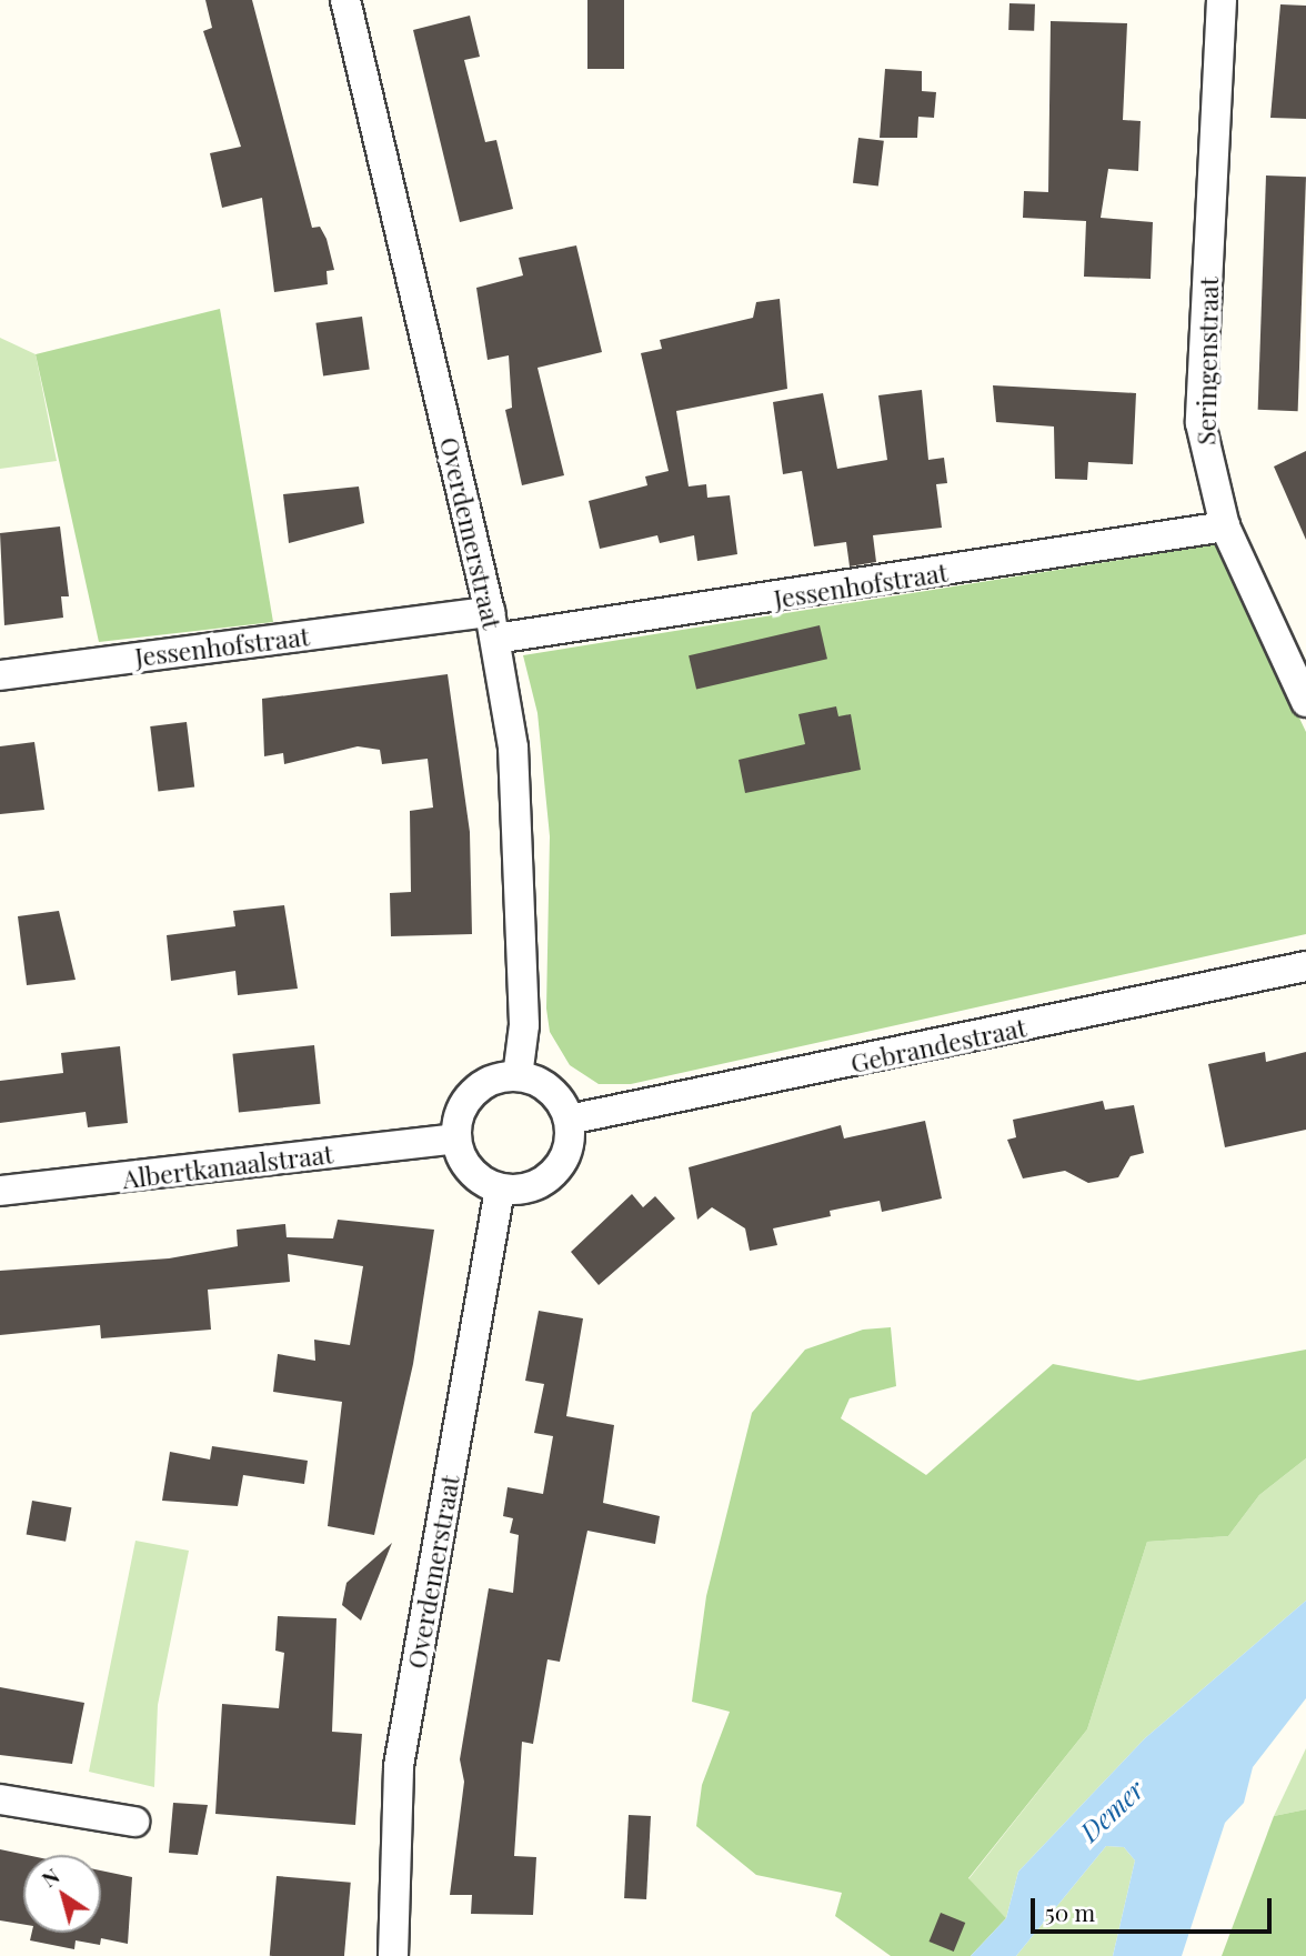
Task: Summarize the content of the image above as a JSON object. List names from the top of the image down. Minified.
{"streets":{"street":["Seringenstraat","Overdemerstraat","Jessenhofstraat","Gebrandestraat","Albertkanaalstraat"]},"crossings":[["Seringenstraat","Jessenhofstraat"],["Overdemerstraat","Jessenhofstraat"],["Overdemerstraat","Gebrandestraat"],["Overdemerstraat","Albertkanaalstraat"],["Gebrandestraat","Albertkanaalstraat"]],"water":["Demer"],"scale_bar":"50 m","north":"top left"}
